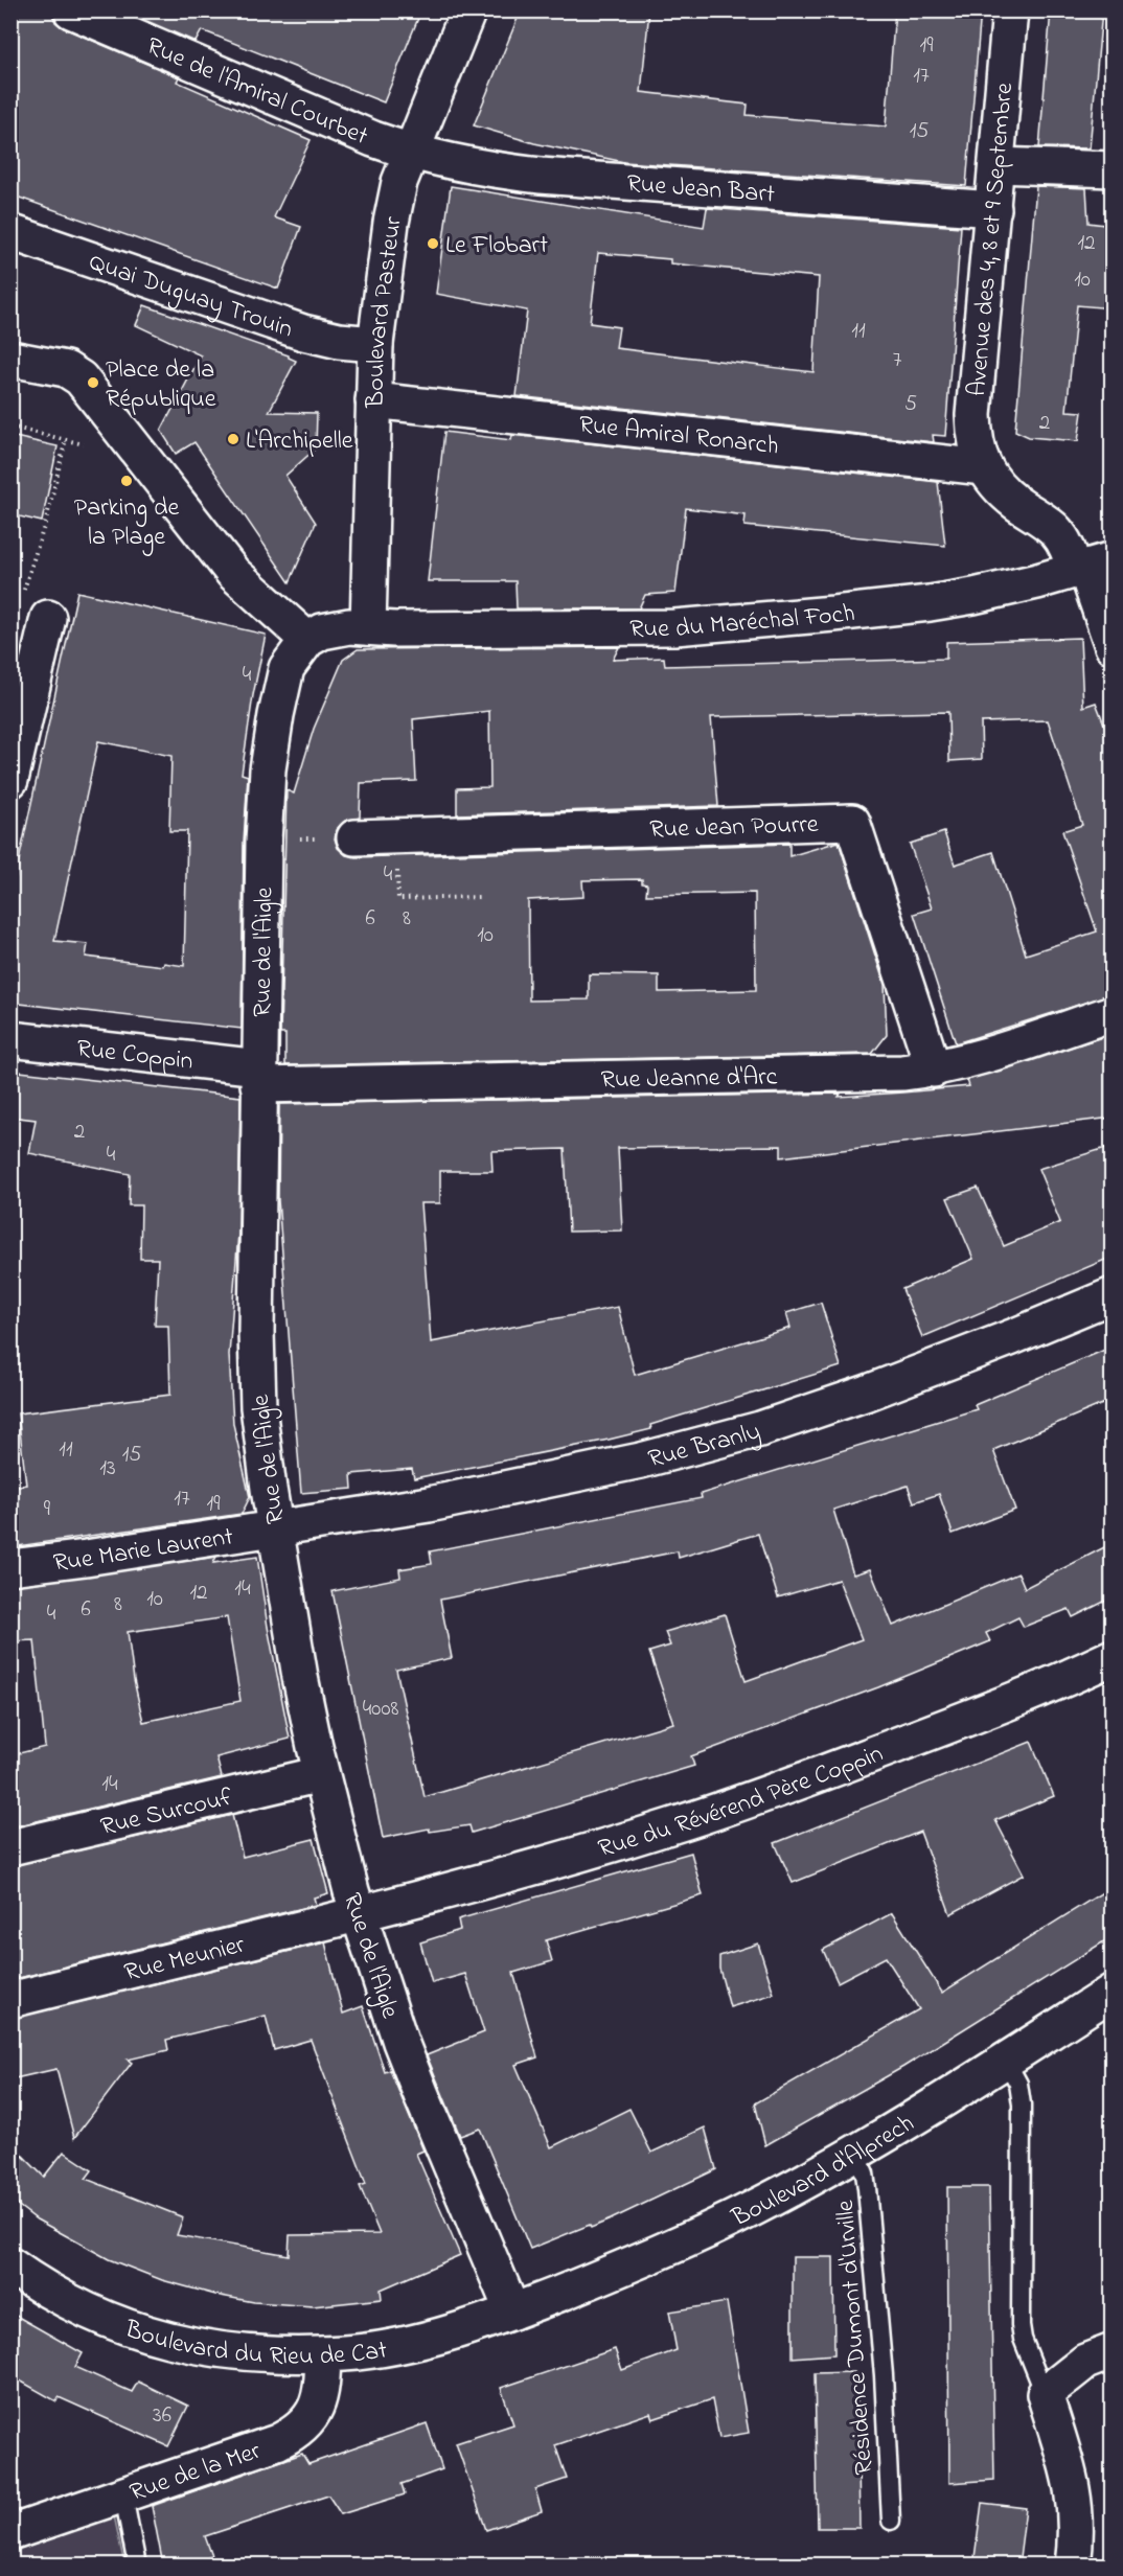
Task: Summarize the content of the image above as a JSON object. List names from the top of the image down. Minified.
{"streets":{"street":["Rue de l'Amiral Courbet","Rue Jean Bart","Avenue des 4, 8 et 9 Septembre","Quai Duguay Trouin","Boulevard Pasteur","Rue Amiral Ronarch","Rue du Maréchal Foch","Rue Jean Pourre","Rue de l'Aigle","Rue Coppin","Rue Jeanne d'Arc","Rue Branly","Rue Marie Laurent","Rue du Révérend Père Coppin","Rue Surcouf","Rue Meunier","Boulevard d'Alprech","Boulevard du Rieu de Cat","Rue de la Mer"],"lane":["Résidence Dumont d'Urville"]},"crossings":[["Rue de l'Amiral Courbet","Rue Jean Bart"],["Rue de l'Amiral Courbet","Boulevard Pasteur"],["Rue Jean Bart","Avenue des 4, 8 et 9 Septembre"],["Rue Jean Bart","Boulevard Pasteur"],["Avenue des 4, 8 et 9 Septembre","Rue Amiral Ronarch"],["Quai Duguay Trouin","Boulevard Pasteur"],["Boulevard Pasteur","Rue Amiral Ronarch"],["Boulevard Pasteur","Rue du Maréchal Foch"],["Rue Jean Pourre","Rue Jeanne d'Arc"],["Rue de l'Aigle","Rue Coppin"],["Rue de l'Aigle","Rue Jeanne d'Arc"],["Rue de l'Aigle","Rue Branly"],["Rue de l'Aigle","Rue Marie Laurent"],["Rue de l'Aigle","Rue du Révérend Père Coppin"],["Rue de l'Aigle","Rue Surcouf"],["Rue de l'Aigle","Rue Meunier"],["Rue de l'Aigle","Boulevard d'Alprech"],["Rue de l'Aigle","Boulevard du Rieu de Cat"],["Rue Coppin","Rue Jeanne d'Arc"],["Rue Branly","Rue Marie Laurent"],["Rue du Révérend Père Coppin","Rue Meunier"],["Boulevard d'Alprech","Boulevard du Rieu de Cat"],["Boulevard d'Alprech","Résidence Dumont d'Urville"],["Boulevard du Rieu de Cat","Rue de la Mer"]],"places":["Le Flobart","Place de la République","L'Archipelle","Parking de la Plage"],"house_numbers":["19","17","15","12","10","11","7","5","2","4","4","6","8","10","2","4","11","15","13","17","19","9","14","12","10","8","6","4","4008","14","36"]}
